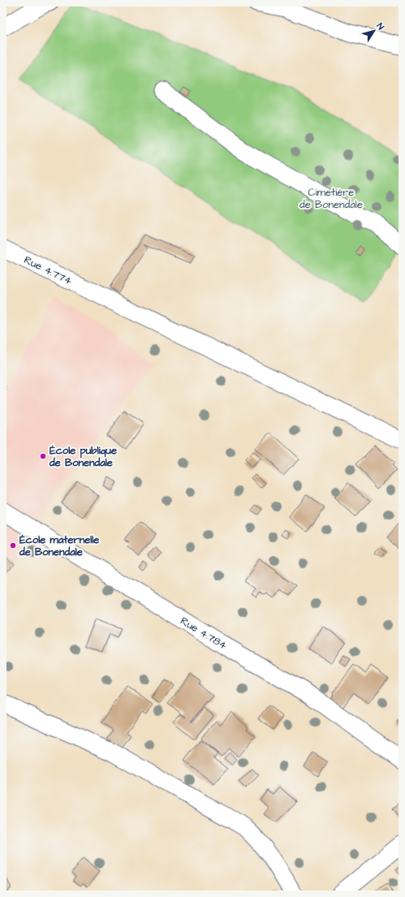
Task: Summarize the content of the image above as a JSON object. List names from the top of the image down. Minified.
{"streets":{"street":["Rue 4.774","Rue 4.784"]},"parks":["Cimetière de Bonendale"],"places":["École publique de Bonendale","École maternelle de Bonendale"],"north":"top right"}
